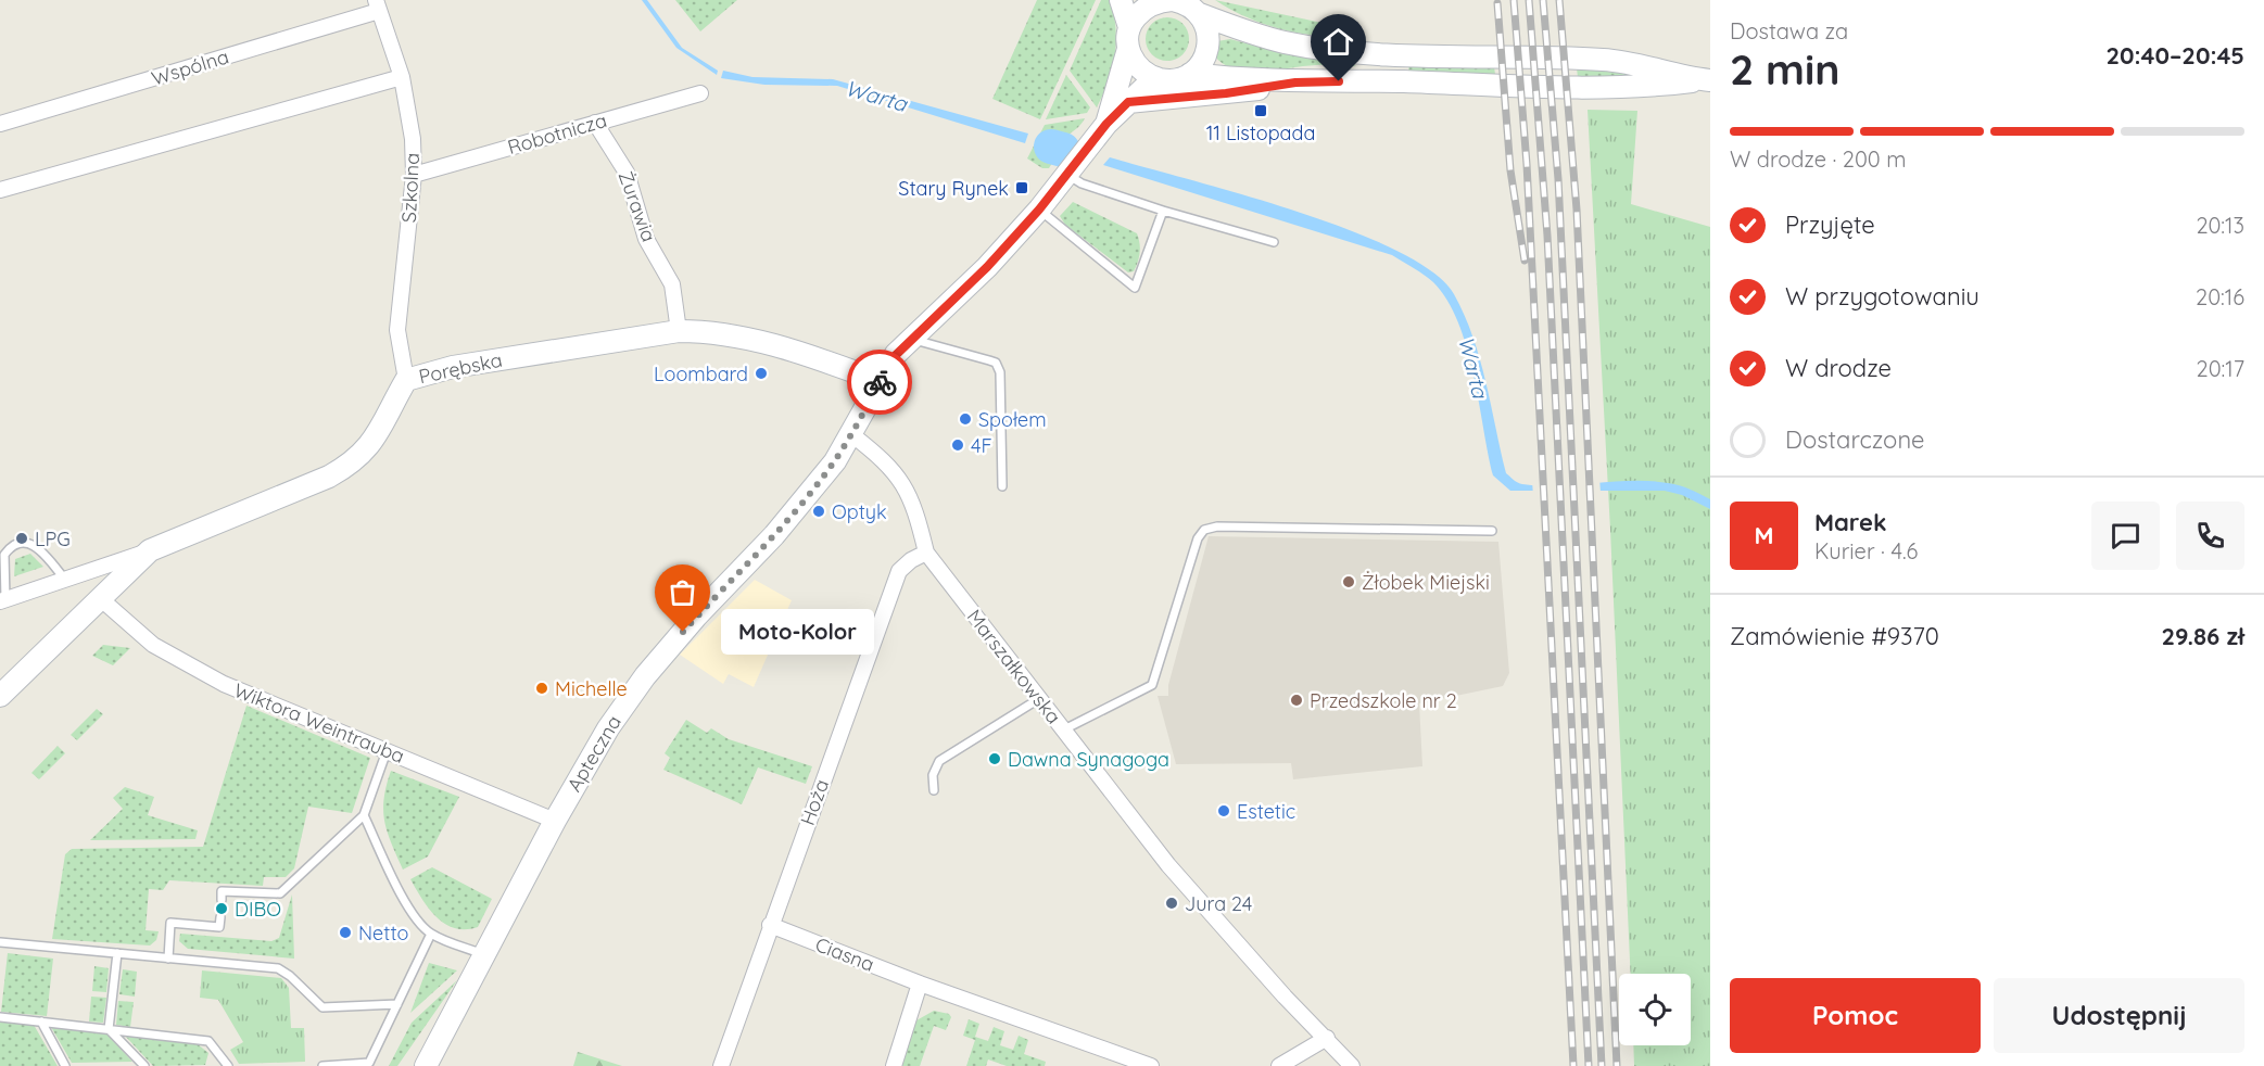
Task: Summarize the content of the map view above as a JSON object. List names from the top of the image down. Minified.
{"streets":{"street":["Wspólna","Robotnicza","Szkolna","Żurawia","Porębska","Marszałkowska","Wiktora Weintrauba","Apteczna","Hoża","Ciasna"]},"crossings":[["Wspólna","Szkolna"],["Robotnicza","Szkolna"],["Robotnicza","Żurawia"],["Szkolna","Porębska"],["Żurawia","Porębska"],["Porębska","Wiktora Weintrauba"],["Porębska","Apteczna"],["Marszałkowska","Apteczna"],["Marszałkowska","Hoża"],["Wiktora Weintrauba","Apteczna"],["Hoża","Ciasna"]],"water":["Warta"],"places":{"transit":["11 Listopada","Stary Rynek"],"other":["Loombard","Społem","4F","Optyk","LPG","Żłobek Miejski","Moto-Kolor","Michelle","Przedszkole nr 2","Dawna Synagoga","Estetic","Jura 24","DIBO","Netto"]},"page":{"heading":["2 min","Dostawa za","20:40–20:45"],"panel":["Marek","Kurier · 4.6","Zamówienie #9370","29.86 zł"],"bar":"W drodze · 200 m","list":[["Przyjęte","20:13"],["W przygotowaniu","20:16"],["W drodze","20:17"],"Dostarczone"],"round":"M","bubble":"Moto-Kolor","buttons":["Pomoc","Udostępnij"]}}
